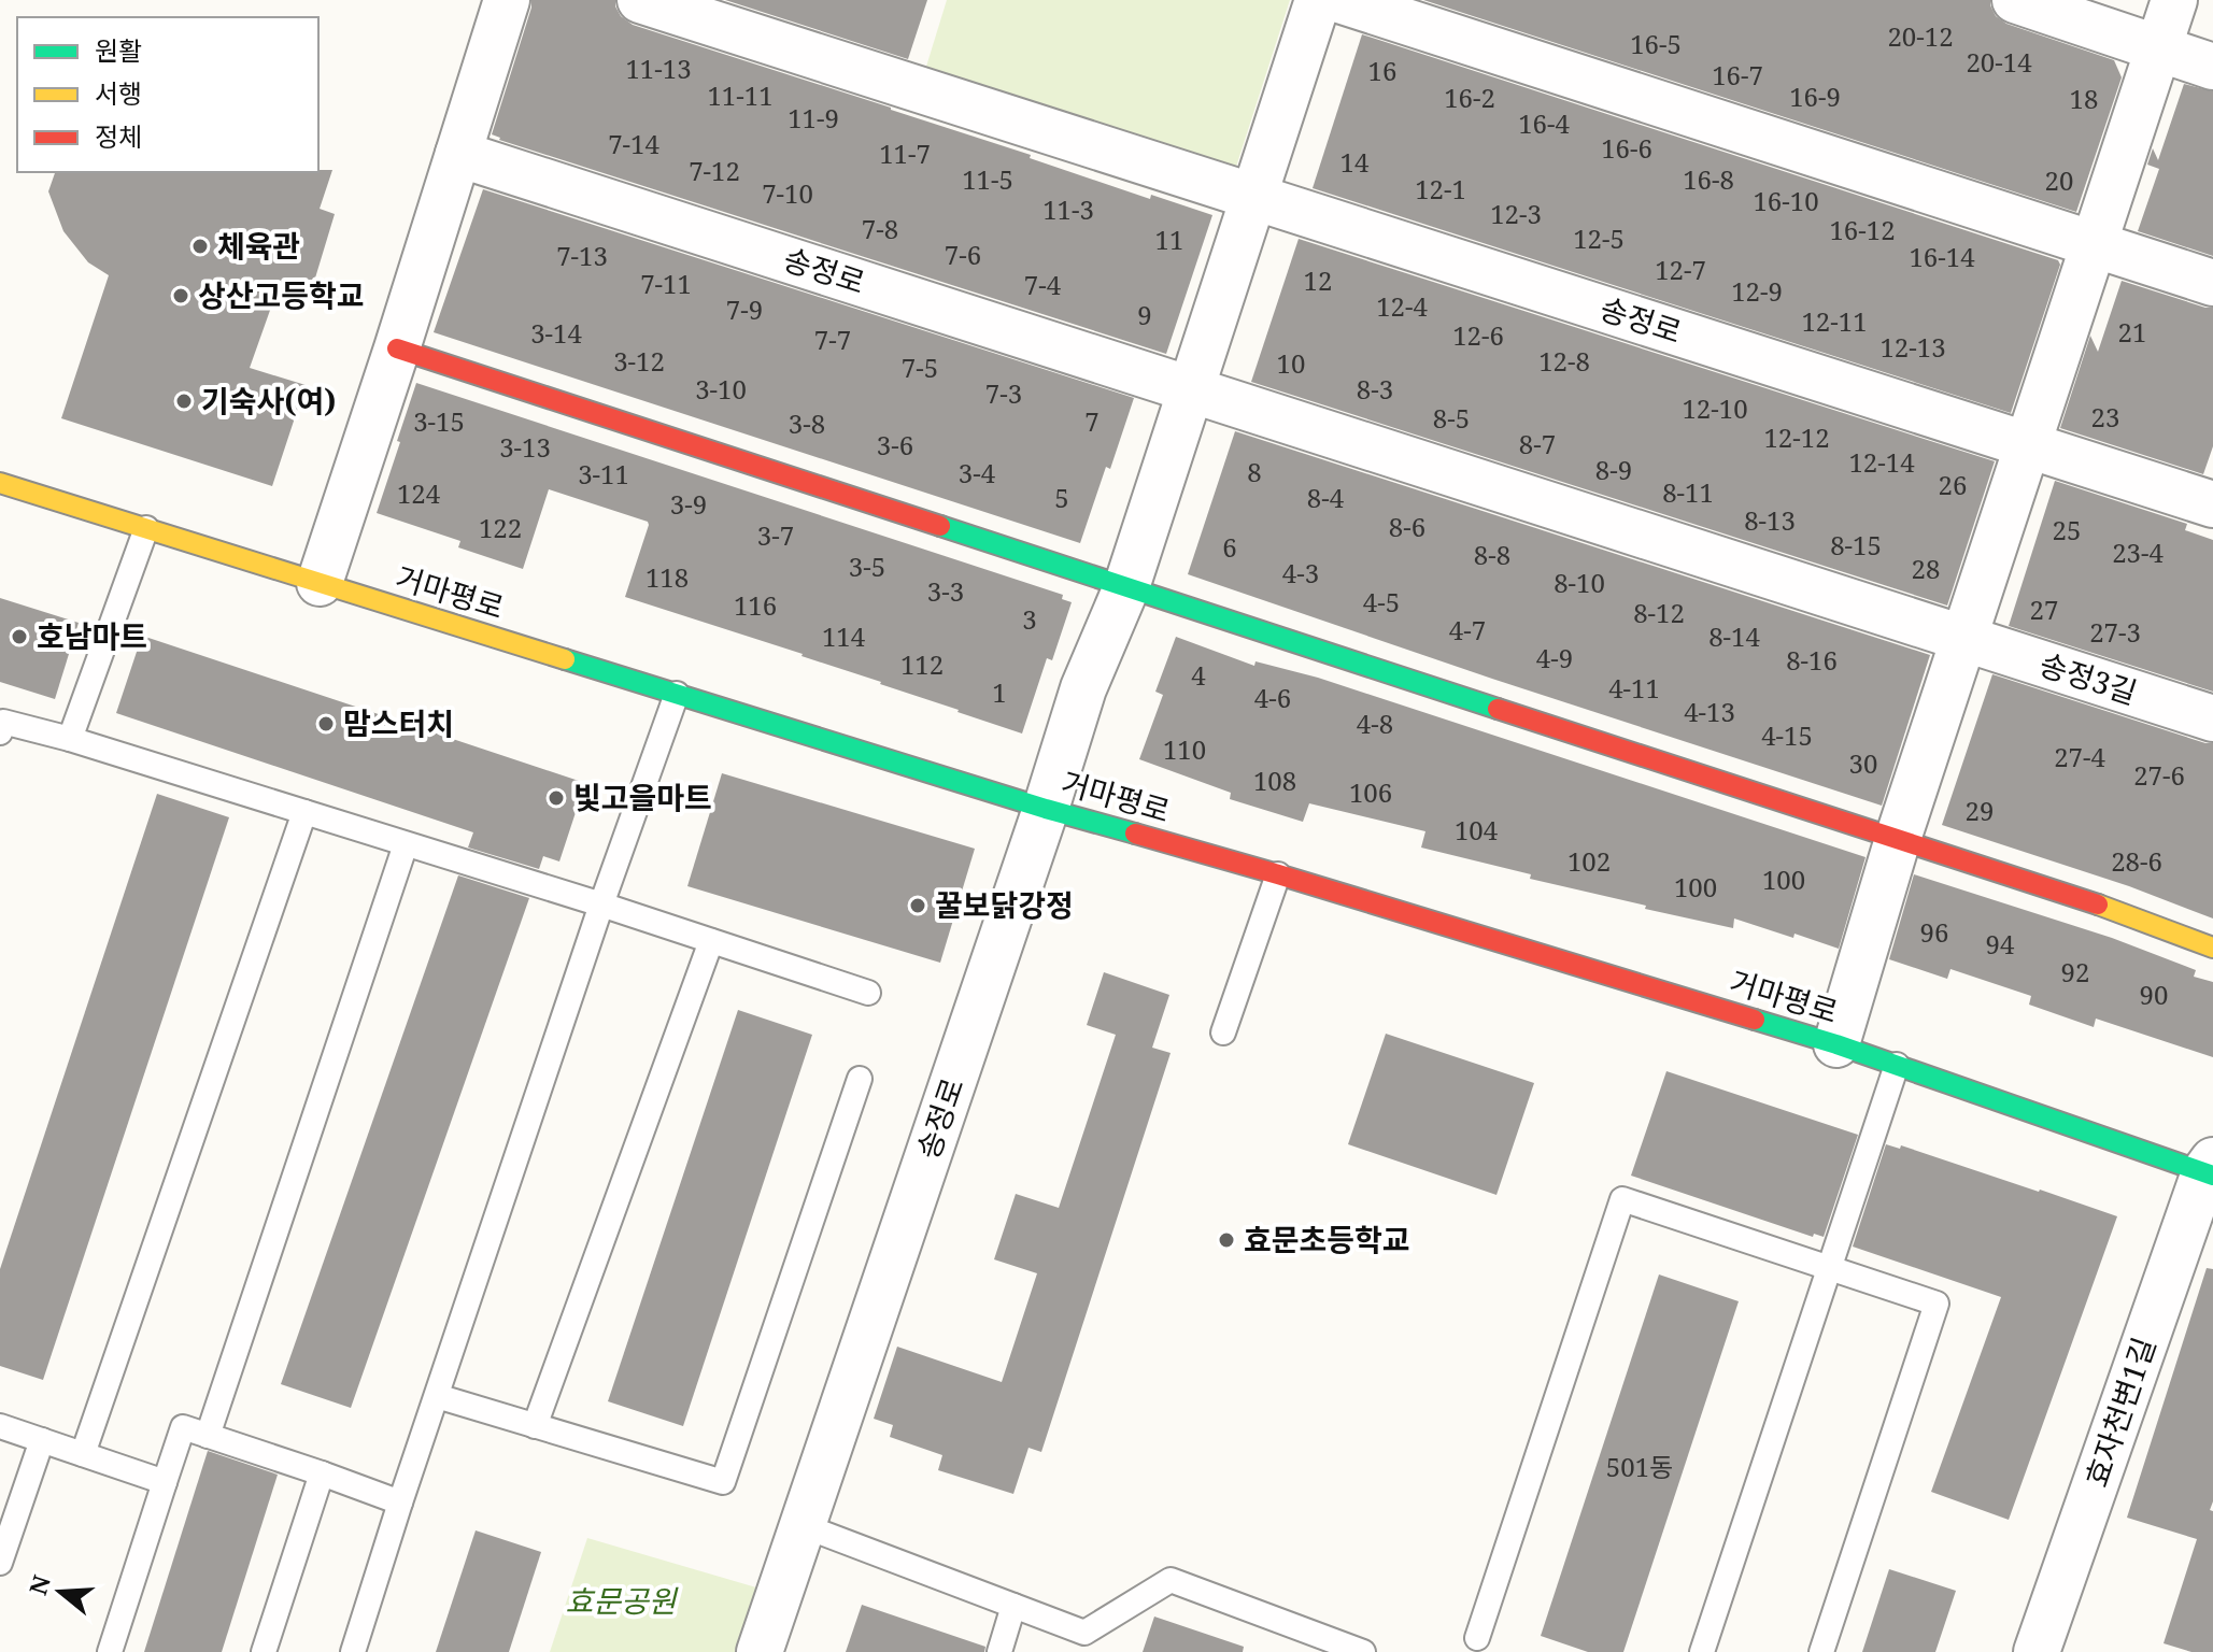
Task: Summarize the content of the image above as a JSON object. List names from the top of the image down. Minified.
{"streets":{"street":["송정로","거마평로","송정3길","효자천변1길"]},"crossings":[["송정로","거마평로"],["송정로","송정3길"],["거마평로","효자천변1길"]],"parks":["효문공원"],"places":["체육관","상산고등학교","기숙사(여)","호남마트","맘스터치","빛고을마트","꿀보닭강정","효문초등학교"],"house_numbers":["20-12","16-5","20-14","11-13","16","16-7","11-11","16-9","16-2","18","11-9","16-4","7-14","16-6","11-7","14","7-12","11-5","16-8","20","12-1","7-10","16-10","11-3","12-3","7-8","16-12","12-5","11","7-6","7-13","16-14","12-7","12","7-11","7-4","12-9","12-4","7-9","9","12-11","21","3-14","12-6","7-7","12-13","3-12","12-8","10","7-5","3-10","8-3","7-3","12-10","23","8-5","3-15","7","3-8","12-12","8-7","3-6","3-13","12-14","8-9","8","3-4","3-11","26","8-11","124","5","8-4","3-9","8-13","8-6","122","25","3-7","8-15","6","23-4","8-8","3-5","28","4-3","118","8-10","3-3","4-5","116","27","8-12","3","4-7","27-3","114","8-14","4-9","8-16","112","4","4-11","1","4-6","4-13","4-8","4-15","110","27-4","30","27-6","108","106","29","104","102","28-6","100","100","96","94","92","90","501동"],"legend":["원활","서행","정체"],"north":"left"}
